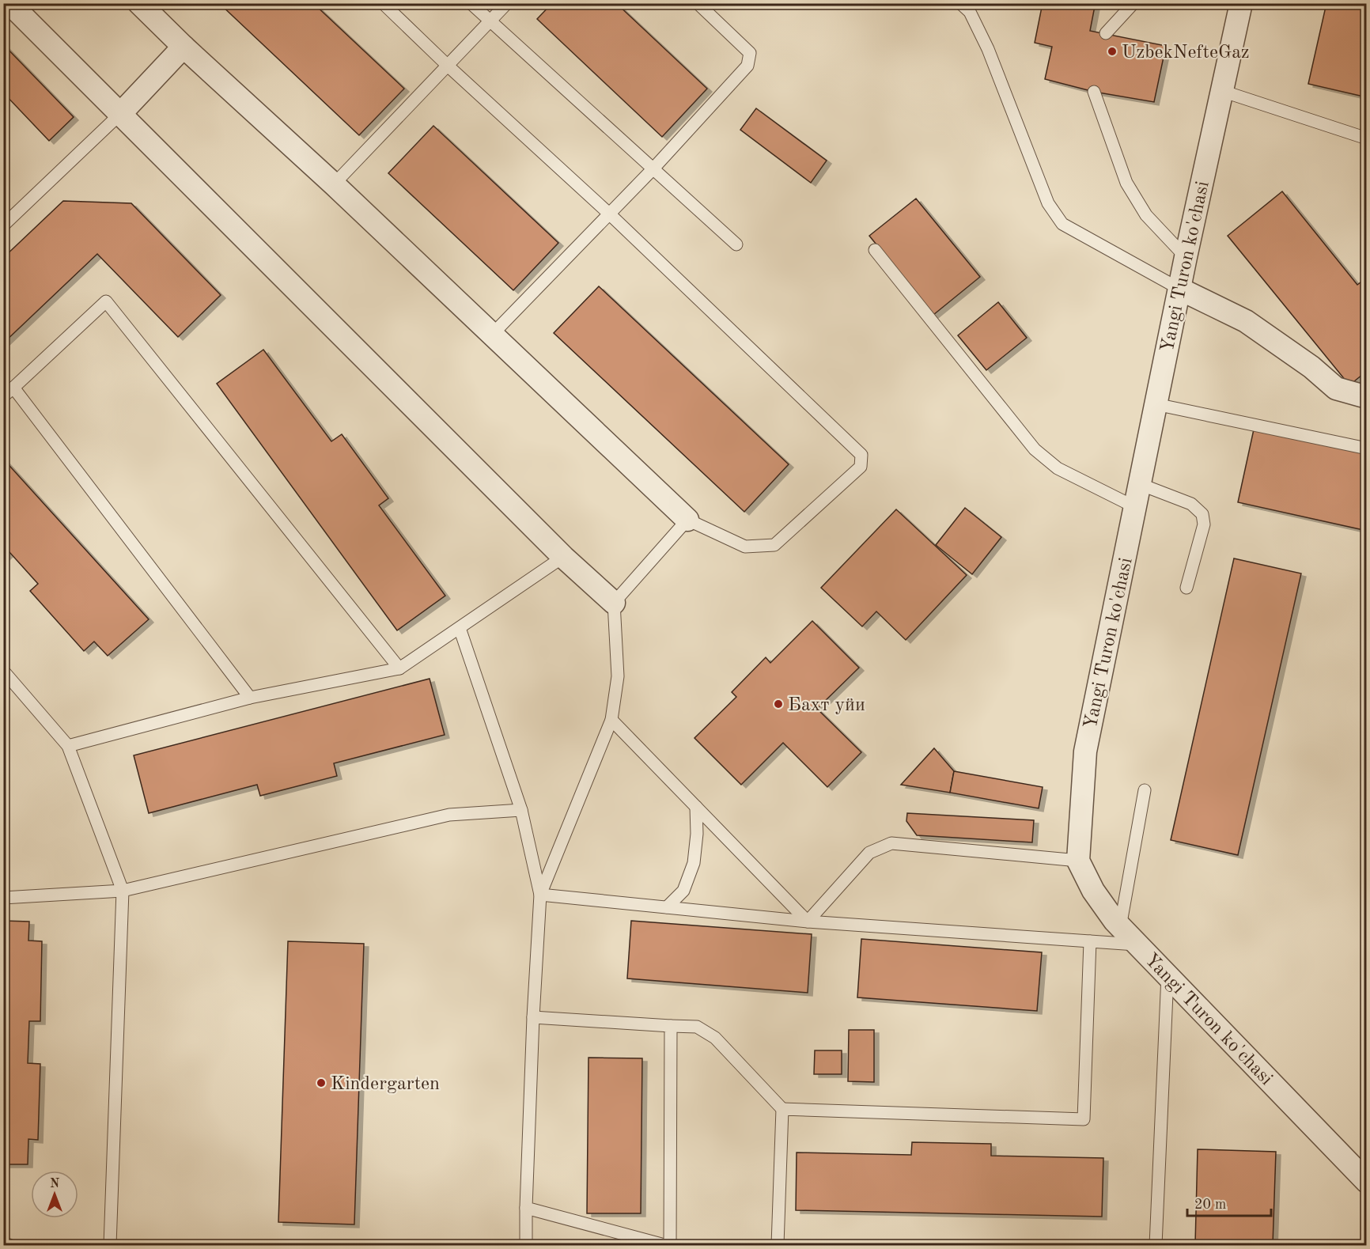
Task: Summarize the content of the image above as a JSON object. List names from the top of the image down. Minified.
{"streets":{"street":["Yangi Turon ko'chasi"]},"places":["UzbekNefteGaz","Бахт уйи","Kindergarten"],"scale_bar":"20 m","north":"top"}
